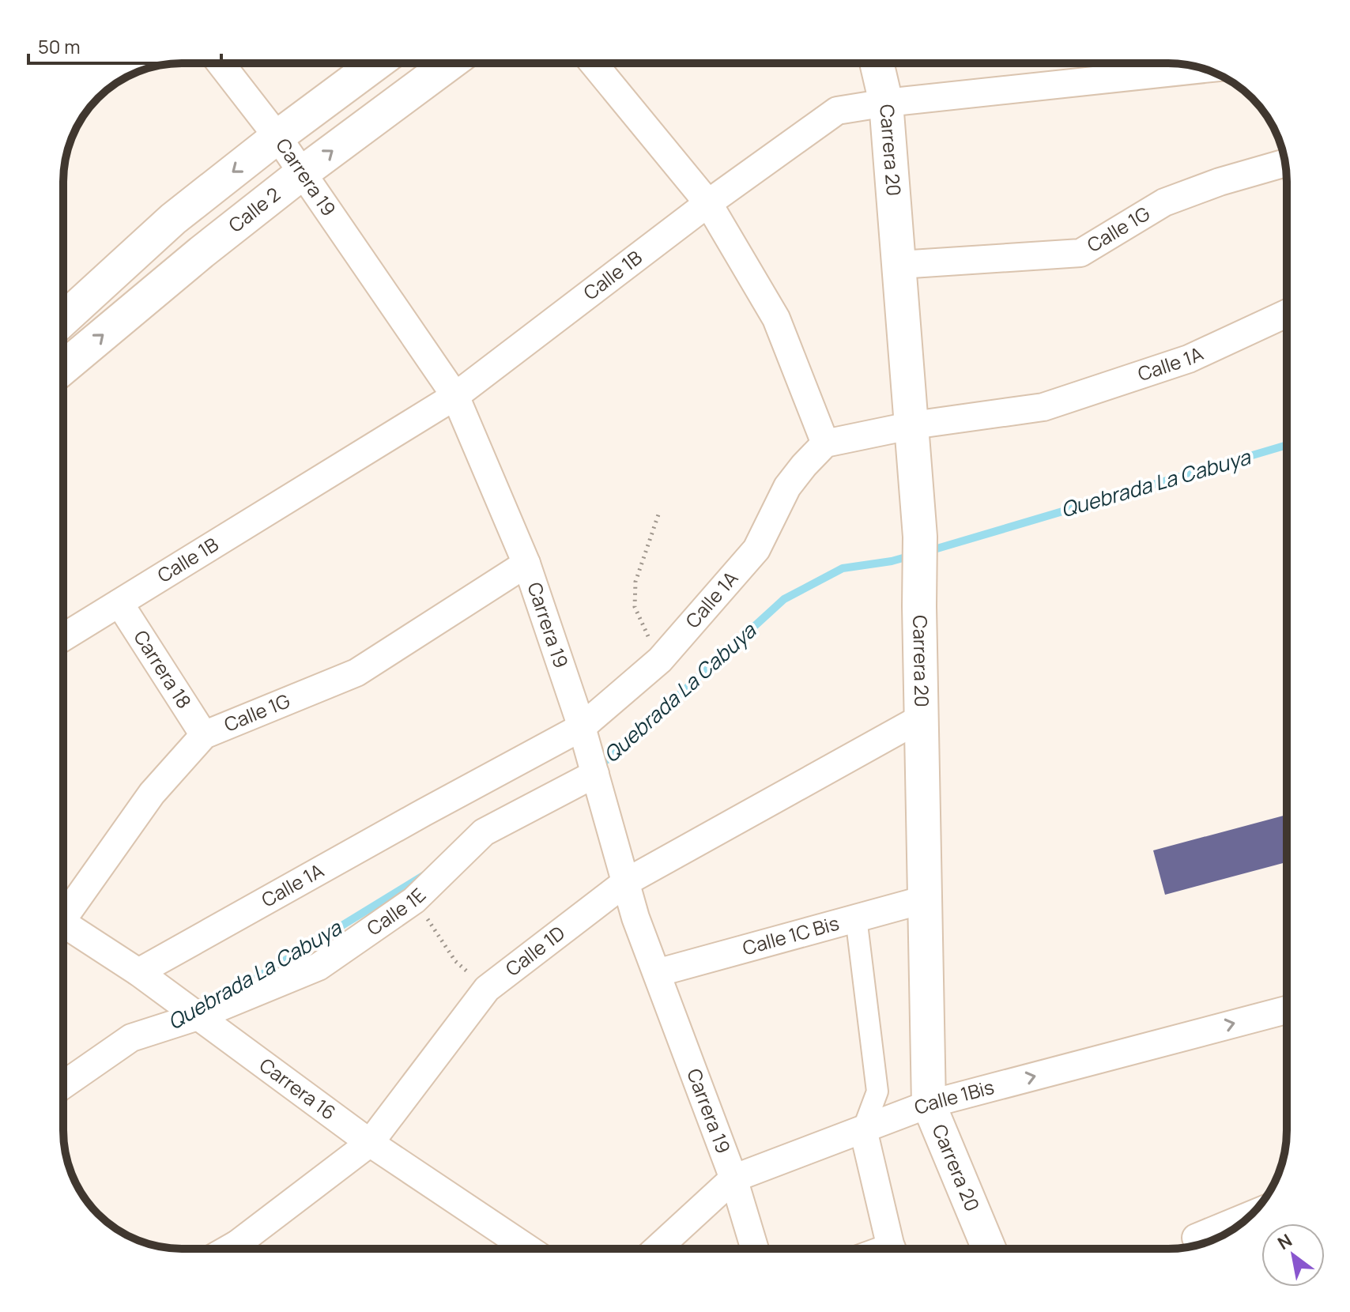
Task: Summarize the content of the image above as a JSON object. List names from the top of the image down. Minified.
{"streets":{"street":["Carrera 20","Carrera 19","Calle 2","Calle 1G","Calle 1B","Calle 1A","Carrera 18","Calle 1E","Calle 1C Bis","Calle 1D","Carrera 16","Calle 1Bis"]},"crossings":[["Carrera 20","Calle 1G"],["Carrera 20","Calle 1B"],["Carrera 20","Calle 1A"],["Carrera 20","Calle 1C Bis"],["Carrera 20","Calle 1D"],["Carrera 20","Calle 1Bis"],["Carrera 19","Calle 2"],["Carrera 19","Calle 1G"],["Carrera 19","Calle 1B"],["Carrera 19","Calle 1A"],["Carrera 19","Calle 1E"],["Carrera 19","Calle 1C Bis"],["Carrera 19","Calle 1D"],["Carrera 19","Calle 1Bis"],["Calle 1G","Carrera 18"],["Calle 1B","Carrera 18"],["Calle 1A","Calle 1E"],["Calle 1A","Carrera 16"],["Calle 1E","Carrera 16"],["Calle 1D","Carrera 16"]],"one_way":["Calle 1Bis"],"water":["Quebrada La Cabuya"],"scale_bar":"50 m","north":"top left"}
